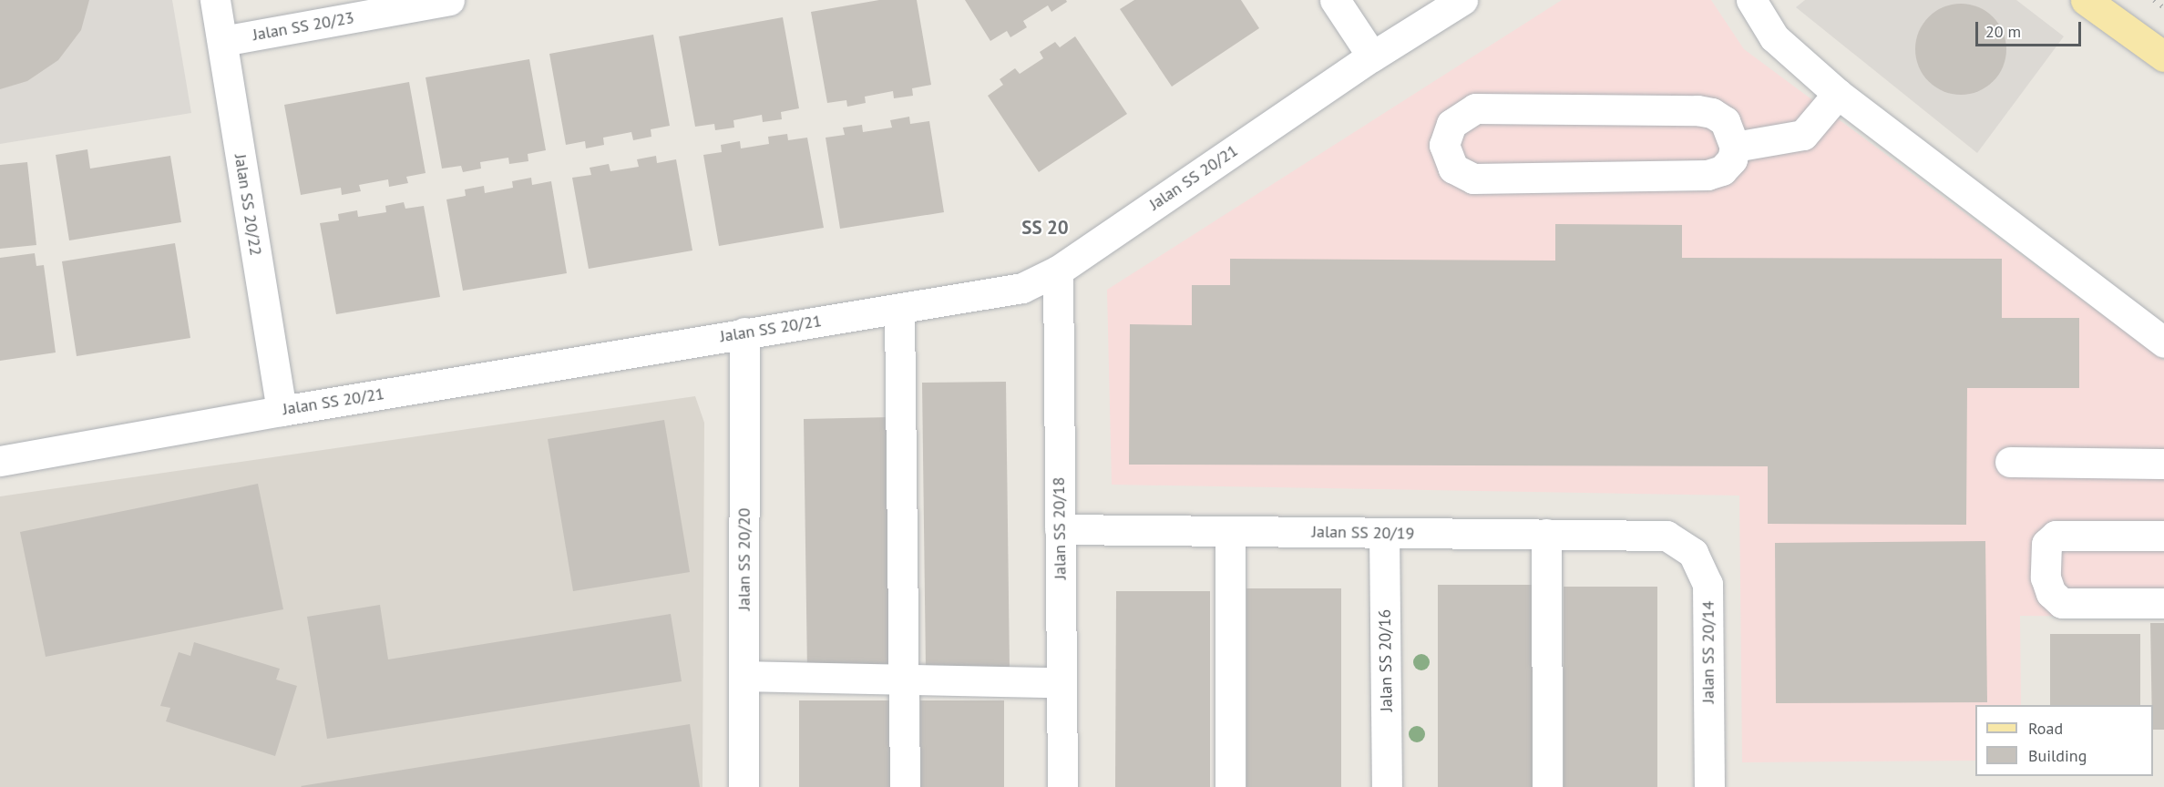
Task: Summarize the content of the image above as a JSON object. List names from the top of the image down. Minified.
{"streets":{"street":["Jalan SS 20/23","Jalan SS 20/21","Jalan SS 20/22","Jalan SS 20/18","Jalan SS 20/19","Jalan SS 20/20","Jalan SS 20/14","Jalan SS 20/16"]},"crossings":[["Jalan SS 20/23","Jalan SS 20/22"],["Jalan SS 20/21","Jalan SS 20/22"],["Jalan SS 20/21","Jalan SS 20/18"],["Jalan SS 20/21","Jalan SS 20/20"],["Jalan SS 20/18","Jalan SS 20/19"],["Jalan SS 20/19","Jalan SS 20/14"],["Jalan SS 20/19","Jalan SS 20/16"]],"districts":["SS 20"],"legend":["Road","Building"],"scale_bar":"20 m"}
